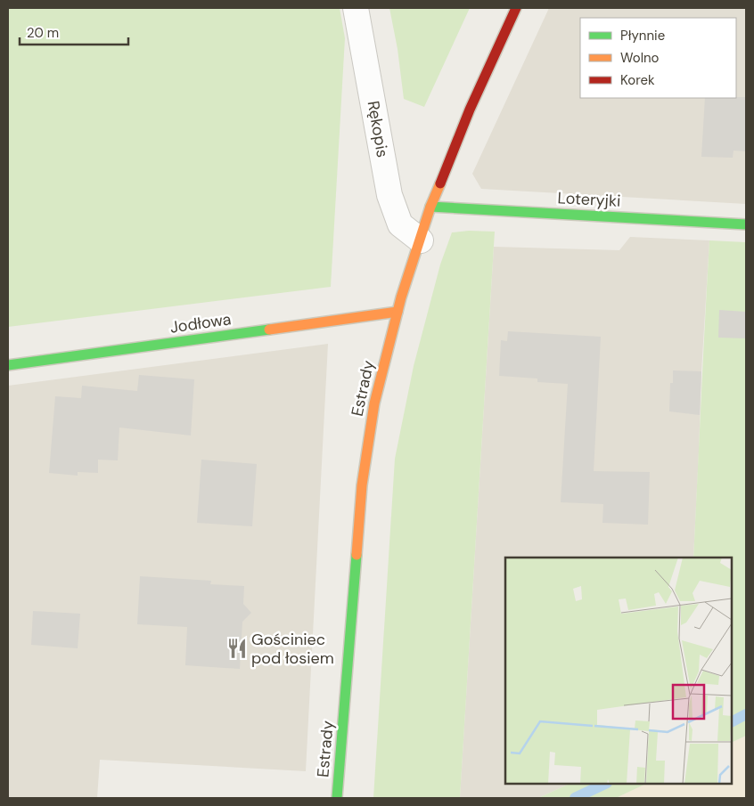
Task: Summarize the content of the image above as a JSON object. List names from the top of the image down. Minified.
{"streets":{"main road":["Loteryjki","Jodłowa","Estrady"],"street":["Rękopis"]},"crossings":[["Rękopis","Estrady"],["Loteryjki","Estrady"],["Jodłowa","Estrady"]],"places":{"restaurant":["Gościniec pod łosiem"]},"legend":["Płynnie","Wolno","Korek"],"scale_bar":"20 m"}
